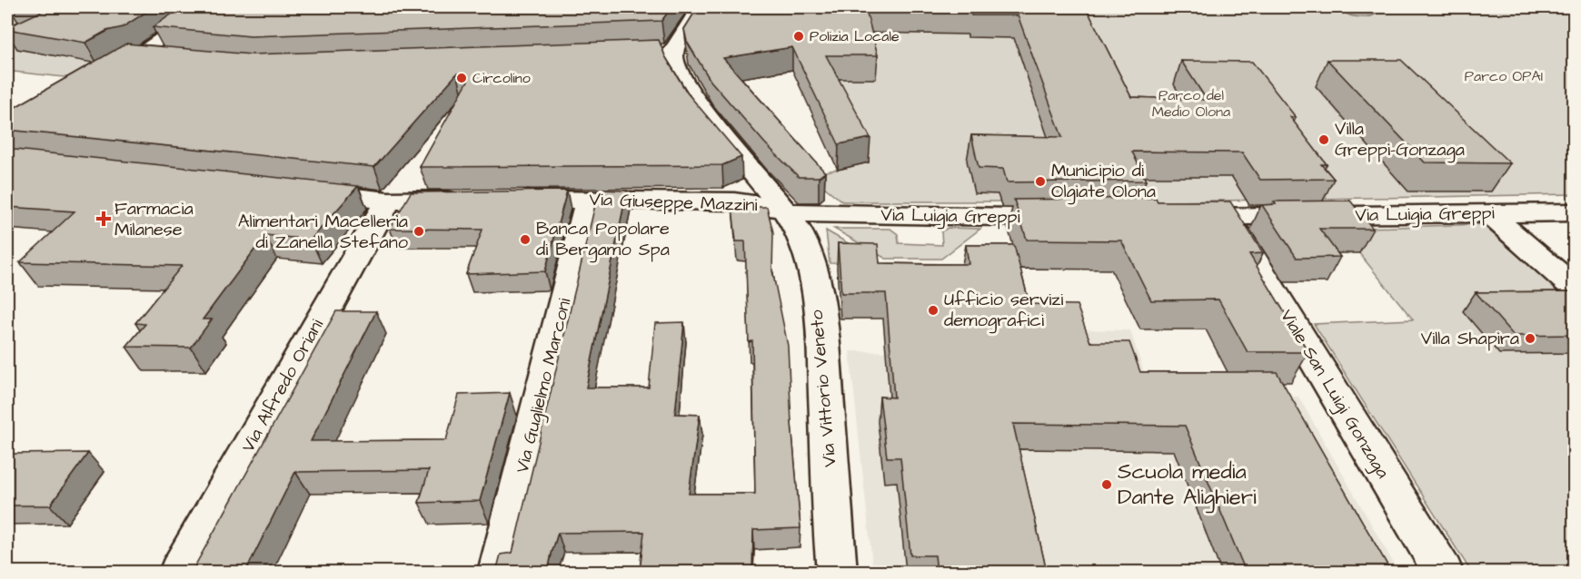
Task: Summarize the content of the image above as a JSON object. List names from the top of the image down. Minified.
{"streets":{"street":["Via Giuseppe Mazzini","Via Luigia Greppi","Via Alfredo Oriani","Via Guglielmo Marconi","Via Vittorio Veneto","Viale San Luigi Gonzaga"]},"crossings":[["Via Giuseppe Mazzini","Via Luigia Greppi"],["Via Giuseppe Mazzini","Via Guglielmo Marconi"],["Via Giuseppe Mazzini","Via Vittorio Veneto"],["Via Luigia Greppi","Via Vittorio Veneto"],["Via Luigia Greppi","Viale San Luigi Gonzaga"]],"parks":["Parco OPAI","Parco del Medio Olona"],"places":{"other":["Polizia Locale","Circolino","Villa Greppi-Gonzaga","Municipio di Olgiate Olona","Alimentari Macelleria di Zanella Stefano","Banca Popolare di Bergamo Spa","Ufficio servizi demografici","Villa Shapira","Scuola media Dante Alighieri"],"health":["Farmacia Milanese"]}}
